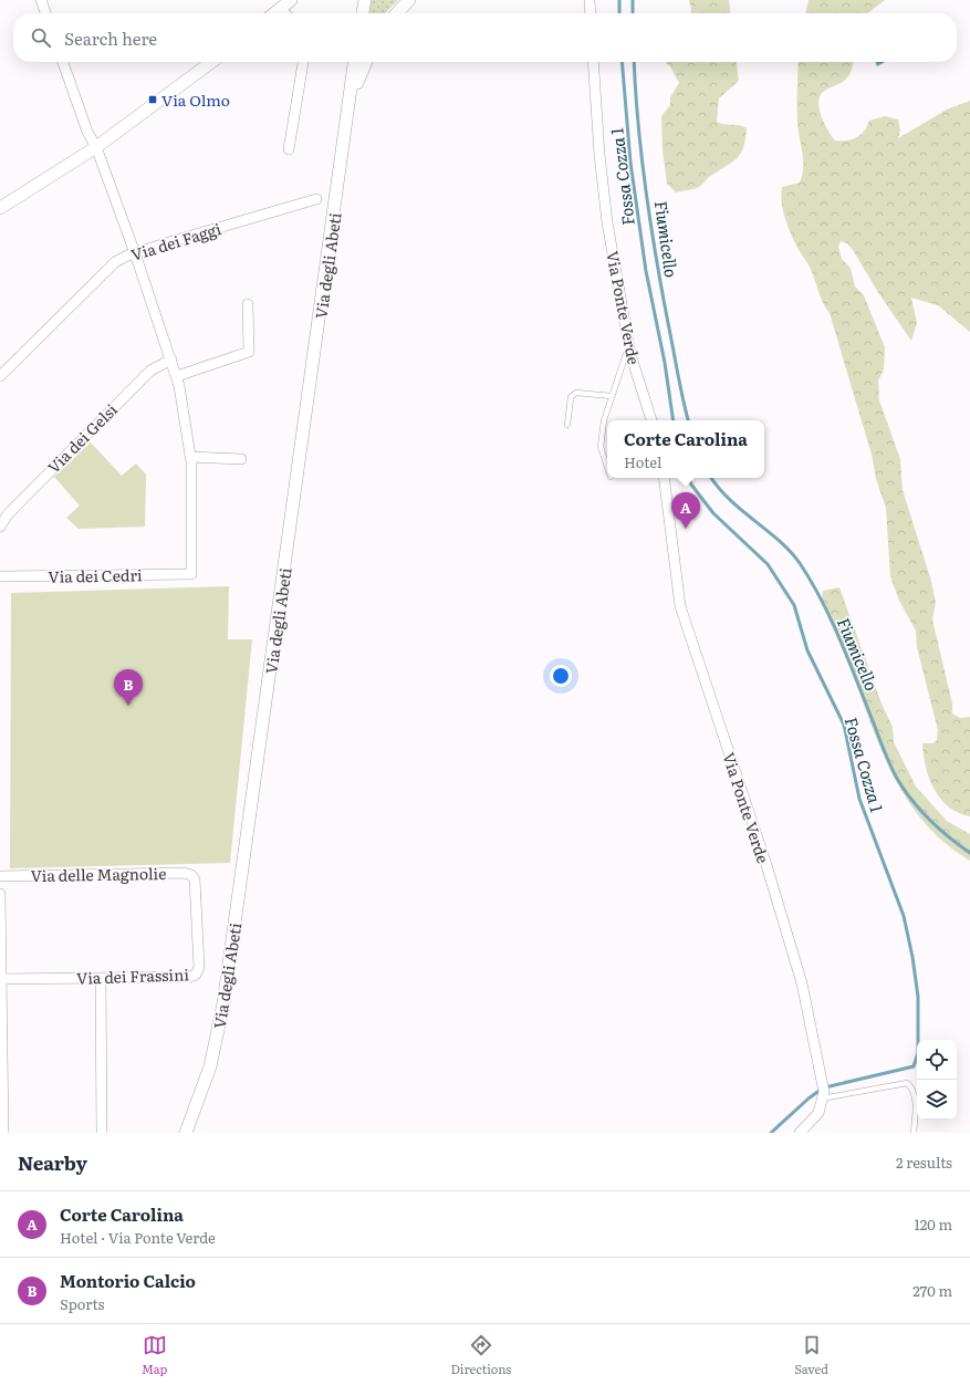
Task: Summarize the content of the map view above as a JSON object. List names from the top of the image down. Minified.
{"streets":{"street":["Via dei Faggi","Via degli Abeti","Via Ponte Verde","Via dei Gelsi","Via dei Cedri","Via delle Magnolie","Via dei Frassini"]},"crossings":[["Via delle Magnolie","Via dei Frassini"]],"water":["Fossa Cozza 1","Fiumicello"],"places":{"transit":["Via Olmo"]},"page":{"search":"Search here","popup":["Corte Carolina","Hotel"],"pins":["A","B"],"heading":["Nearby","2 results"],"list":[{"mark":"A","name":"Corte Carolina","note":"Hotel · Via Ponte Verde","value":"120 m"},{"mark":"B","name":"Montorio Calcio","note":"Sports","value":"270 m"}],"nav":["Map","Directions","Saved"]}}
